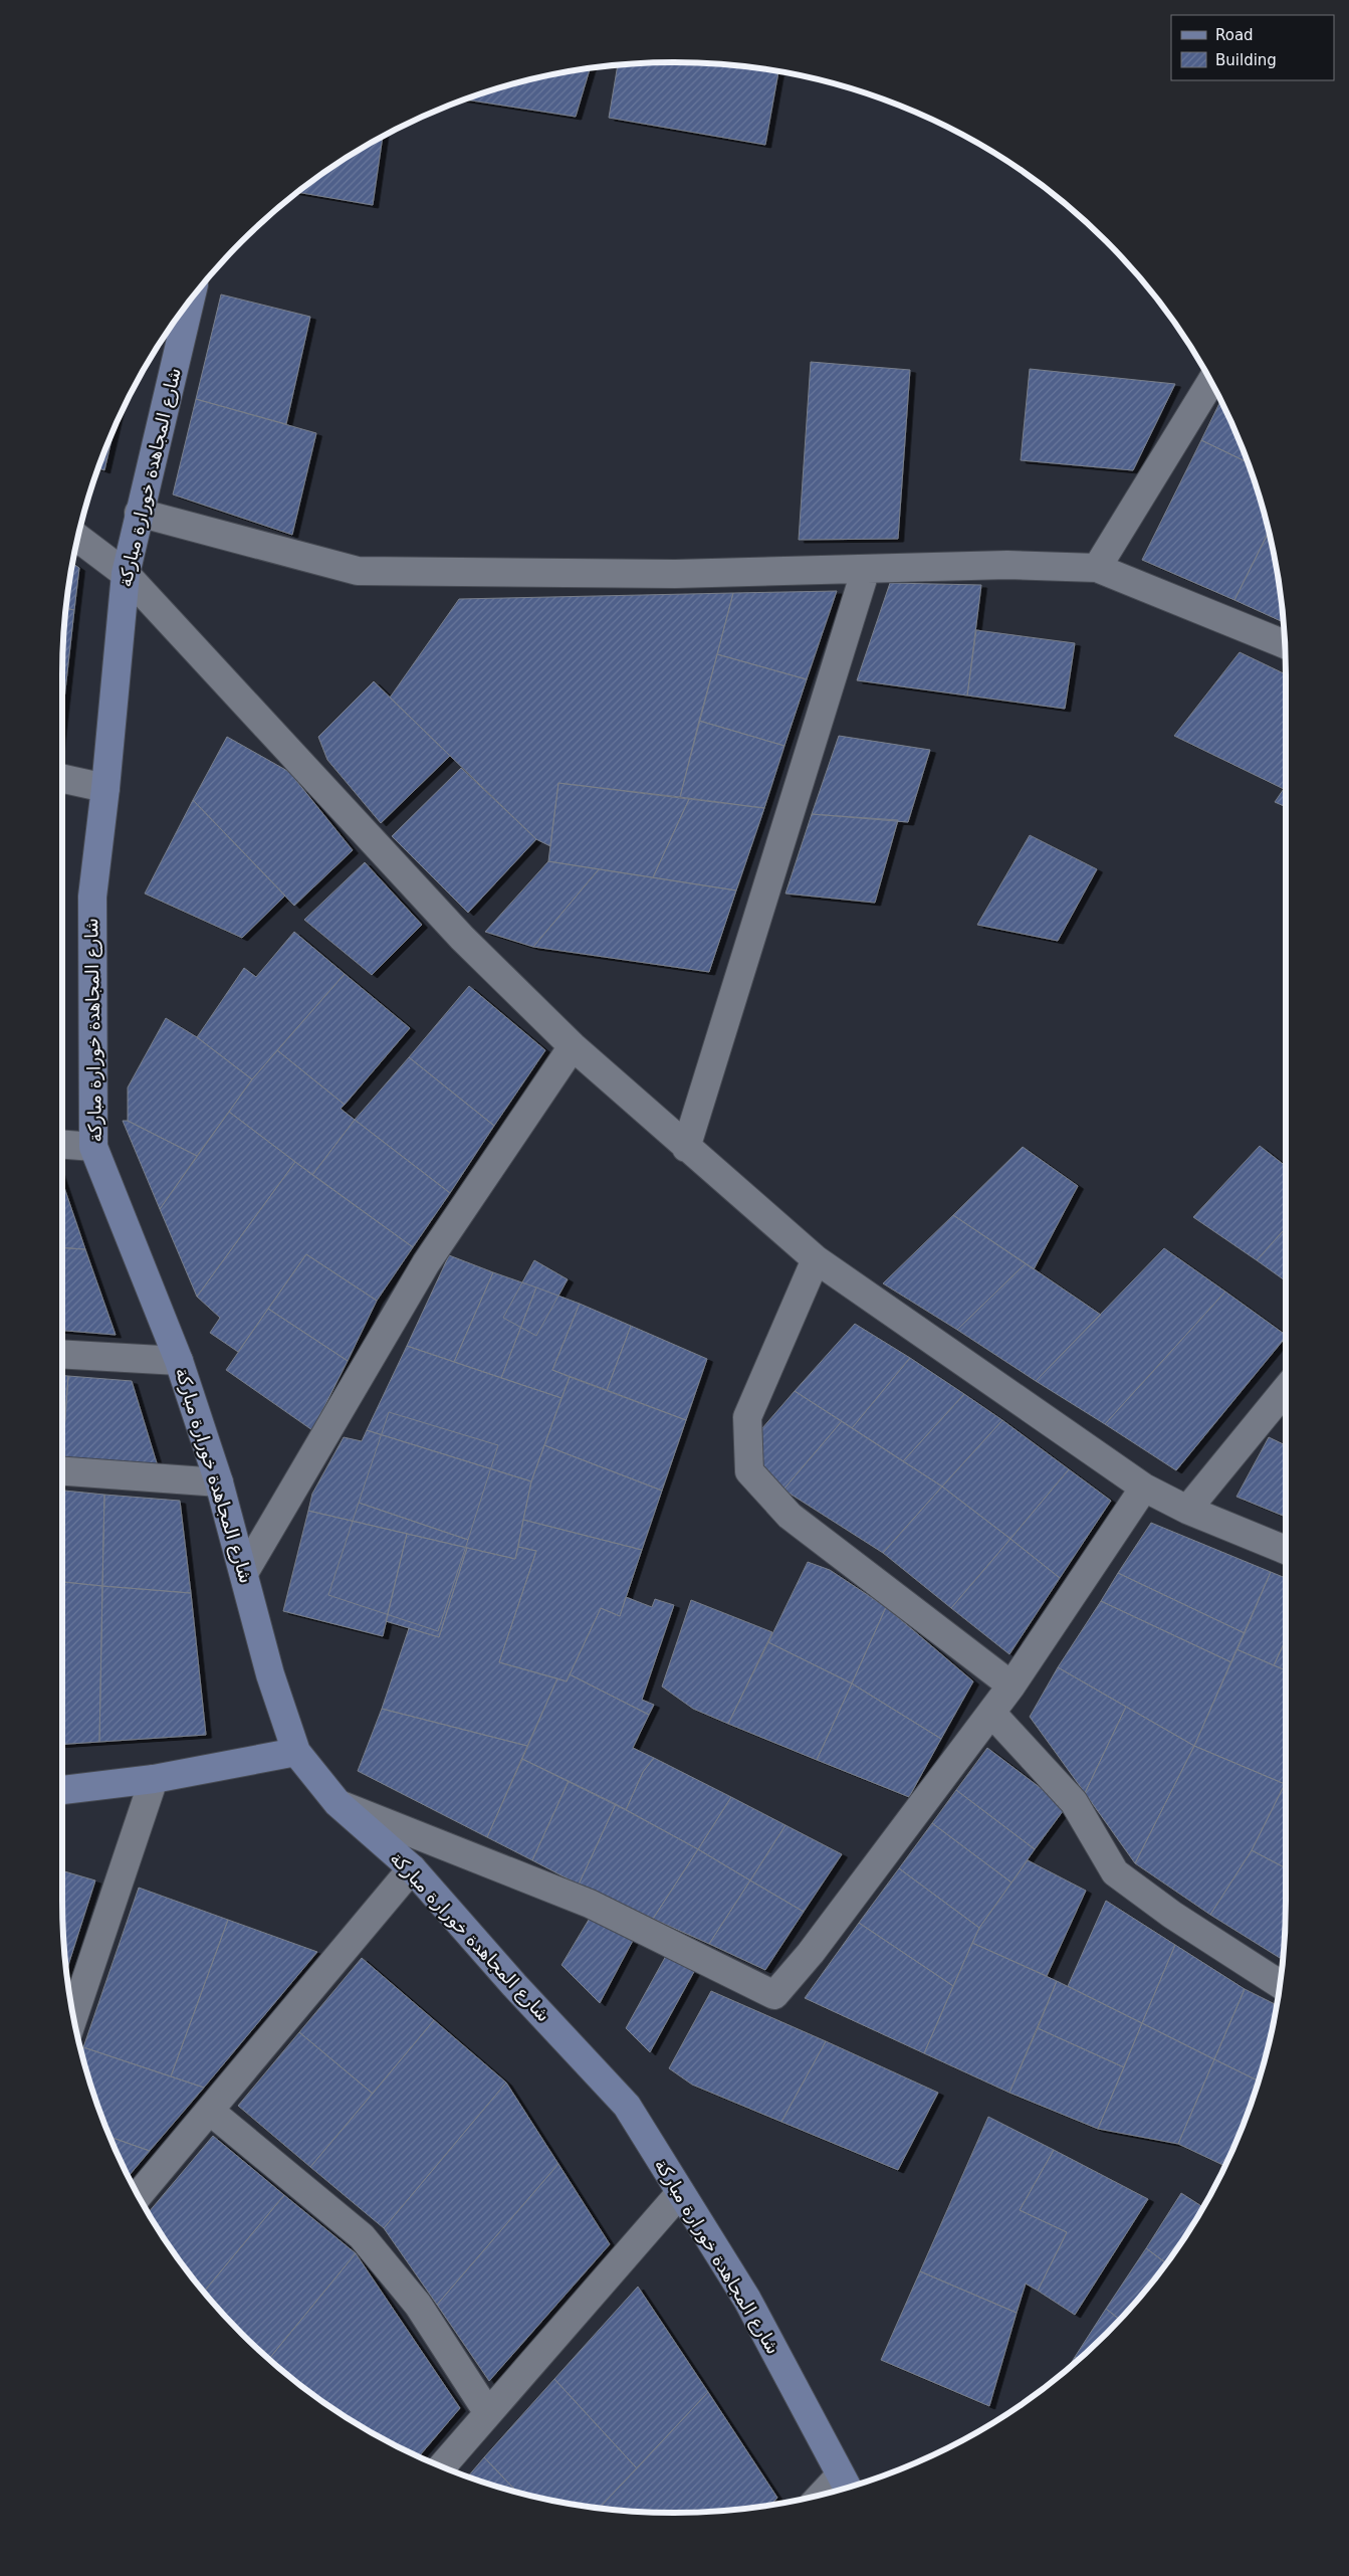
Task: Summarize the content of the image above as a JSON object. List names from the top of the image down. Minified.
{"streets":{"street":["شارع المجاهدة خورارة مباركة"]},"legend":["Road","Building"]}
